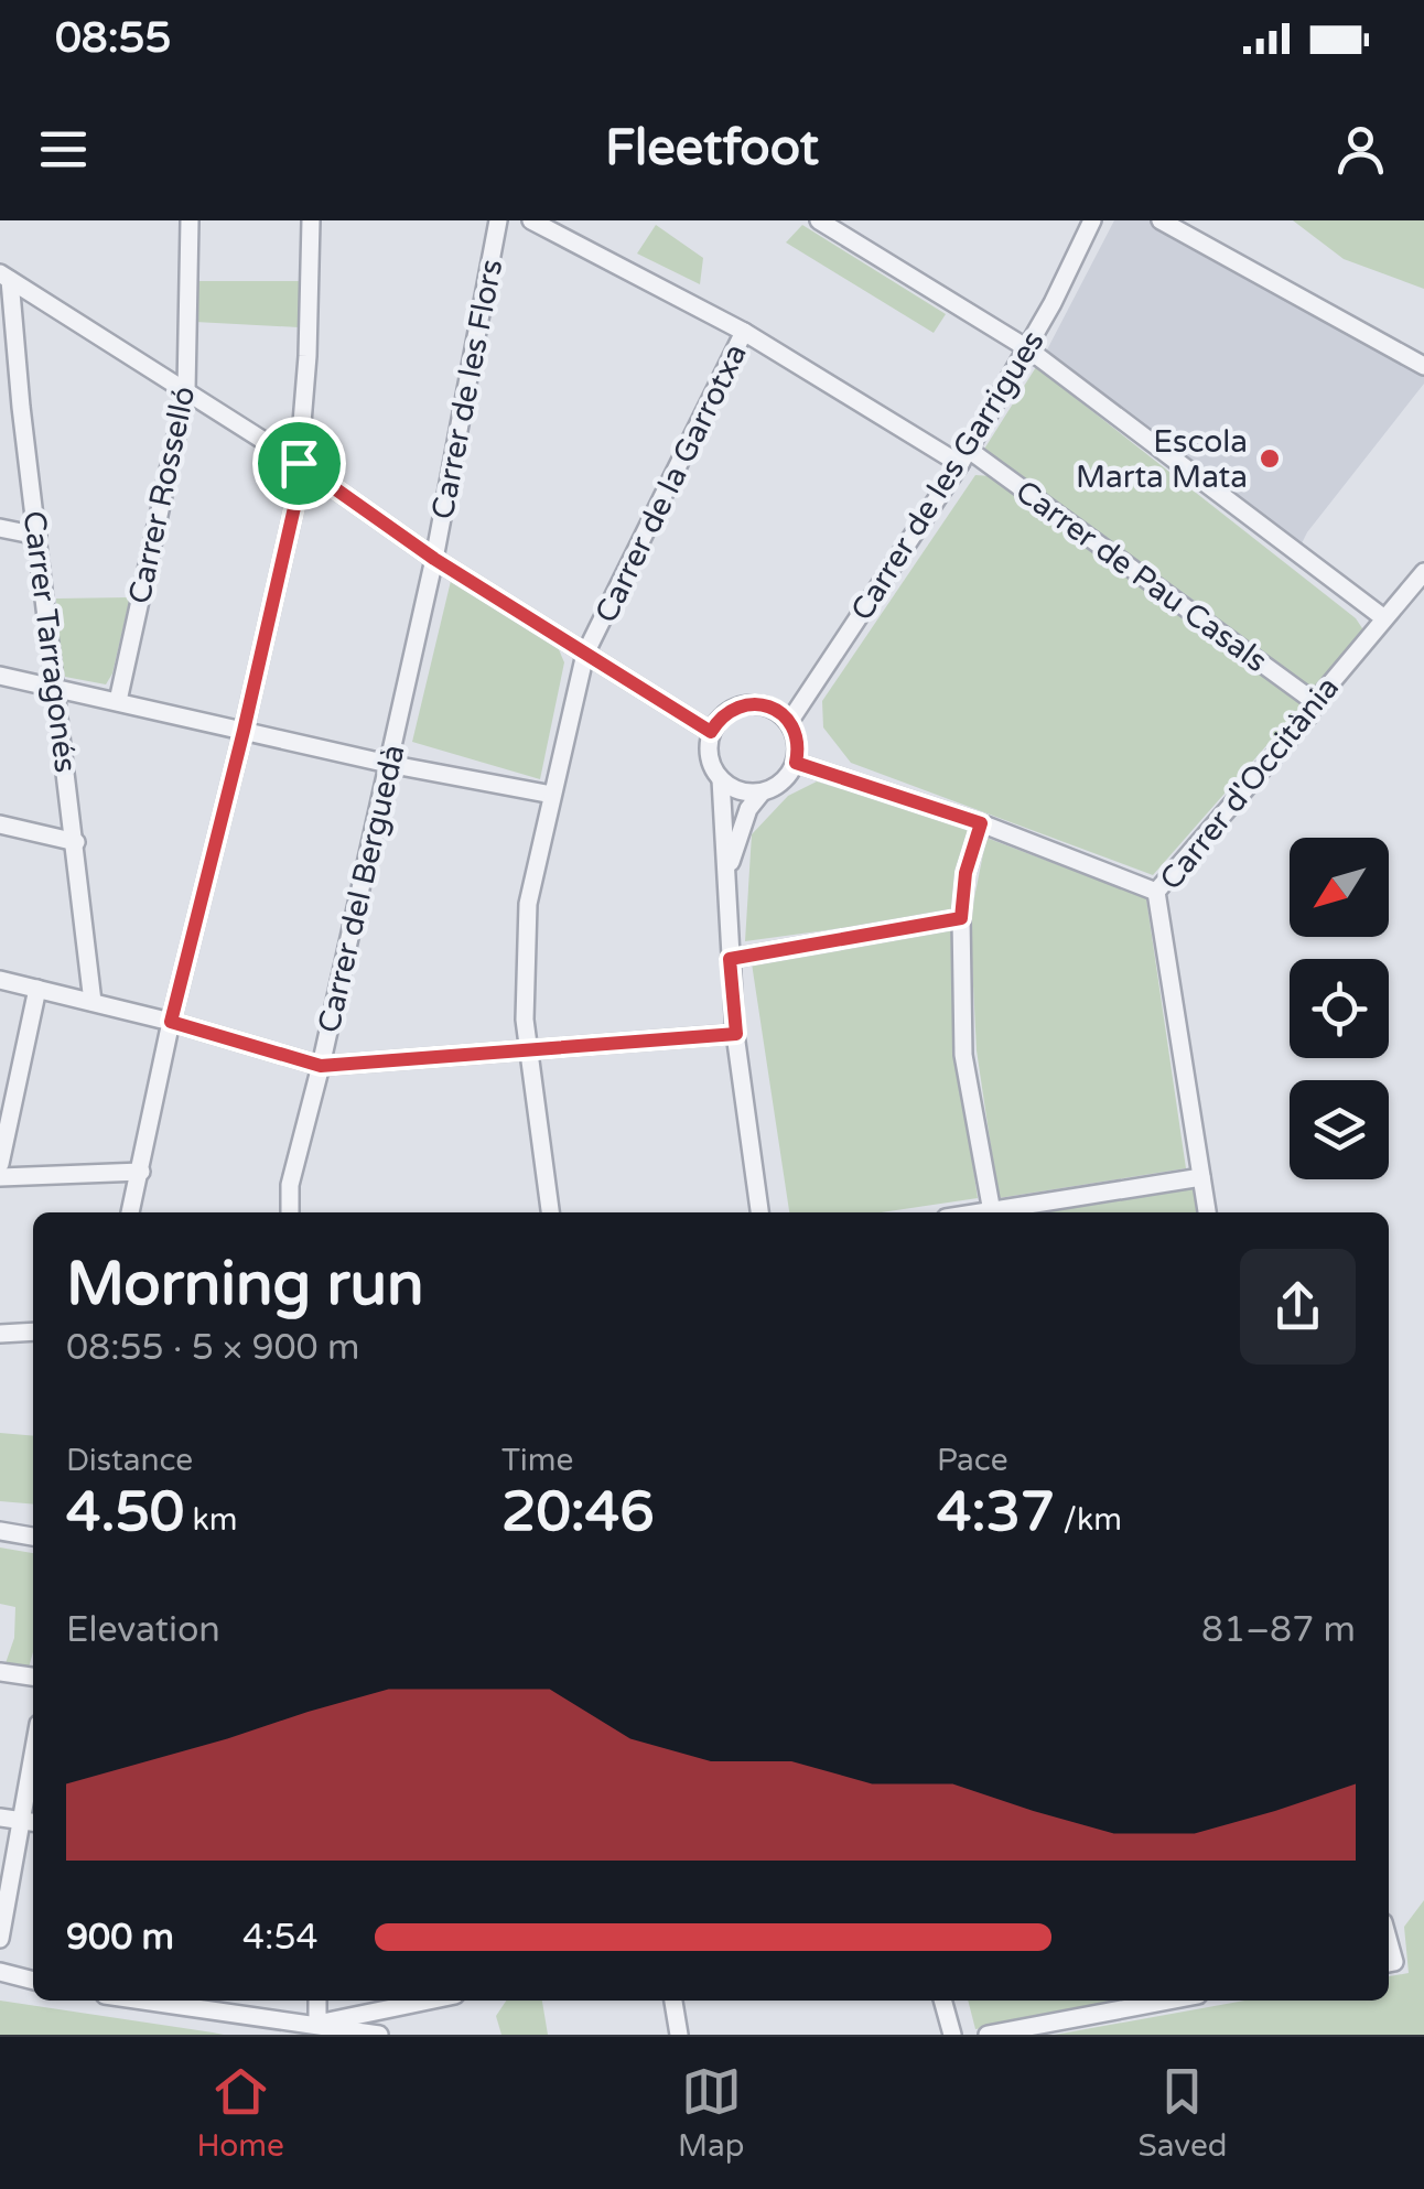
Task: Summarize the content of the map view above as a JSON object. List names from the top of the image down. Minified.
{"streets":{"street":["Carrer de les Flors","Carrer de les Garrigues","Carrer de la Garrotxa","Carrer Rosselló","Carrer de Pau Casals","Carrer Tarragonés","Carrer d'Occitània","Carrer del Berguedà"]},"crossings":[["Carrer de les Flors","Carrer del Berguedà"],["Carrer de les Garrigues","Carrer de Pau Casals"],["Carrer de la Garrotxa","Carrer de Pau Casals"],["Carrer de Pau Casals","Carrer d'Occitània"]],"places":["Escola Marta Mata"],"north":"bottom left","page":{"status":"08:55","header":"Fleetfoot","heading":["Morning run","08:55 · 5 × 900 m"],"stats":[["Distance","4.50 km"],["Time","20:46"],["Pace","4:37 /km"]],"chart":["Elevation","81–87 m"],"list":[{"name":"900 m","note":"4:54"}],"tabs":["Home","Map","Saved"]}}
